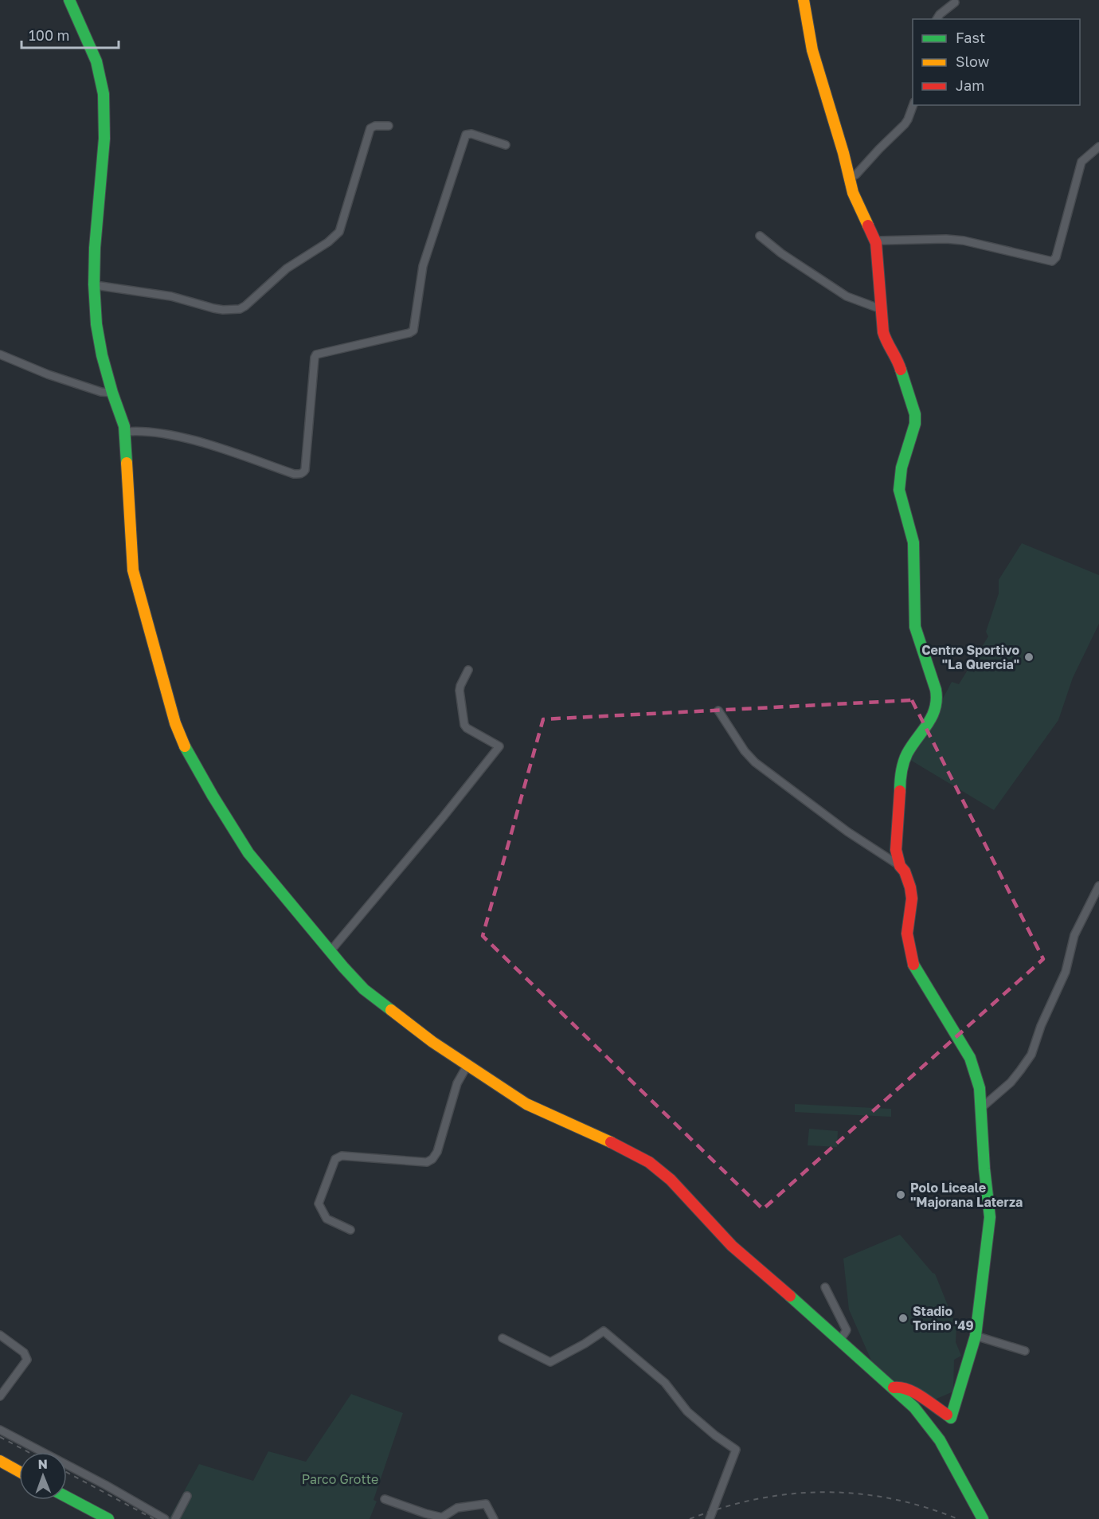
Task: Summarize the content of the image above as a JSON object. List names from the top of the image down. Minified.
{"parks":["Parco Grotte"],"places":["Centro Sportivo \"La Quercia\"","Polo Liceale \"Majorana Laterza","Stadio Torino '49"],"legend":["Fast","Slow","Jam"],"scale_bar":"100 m","north":"top"}
